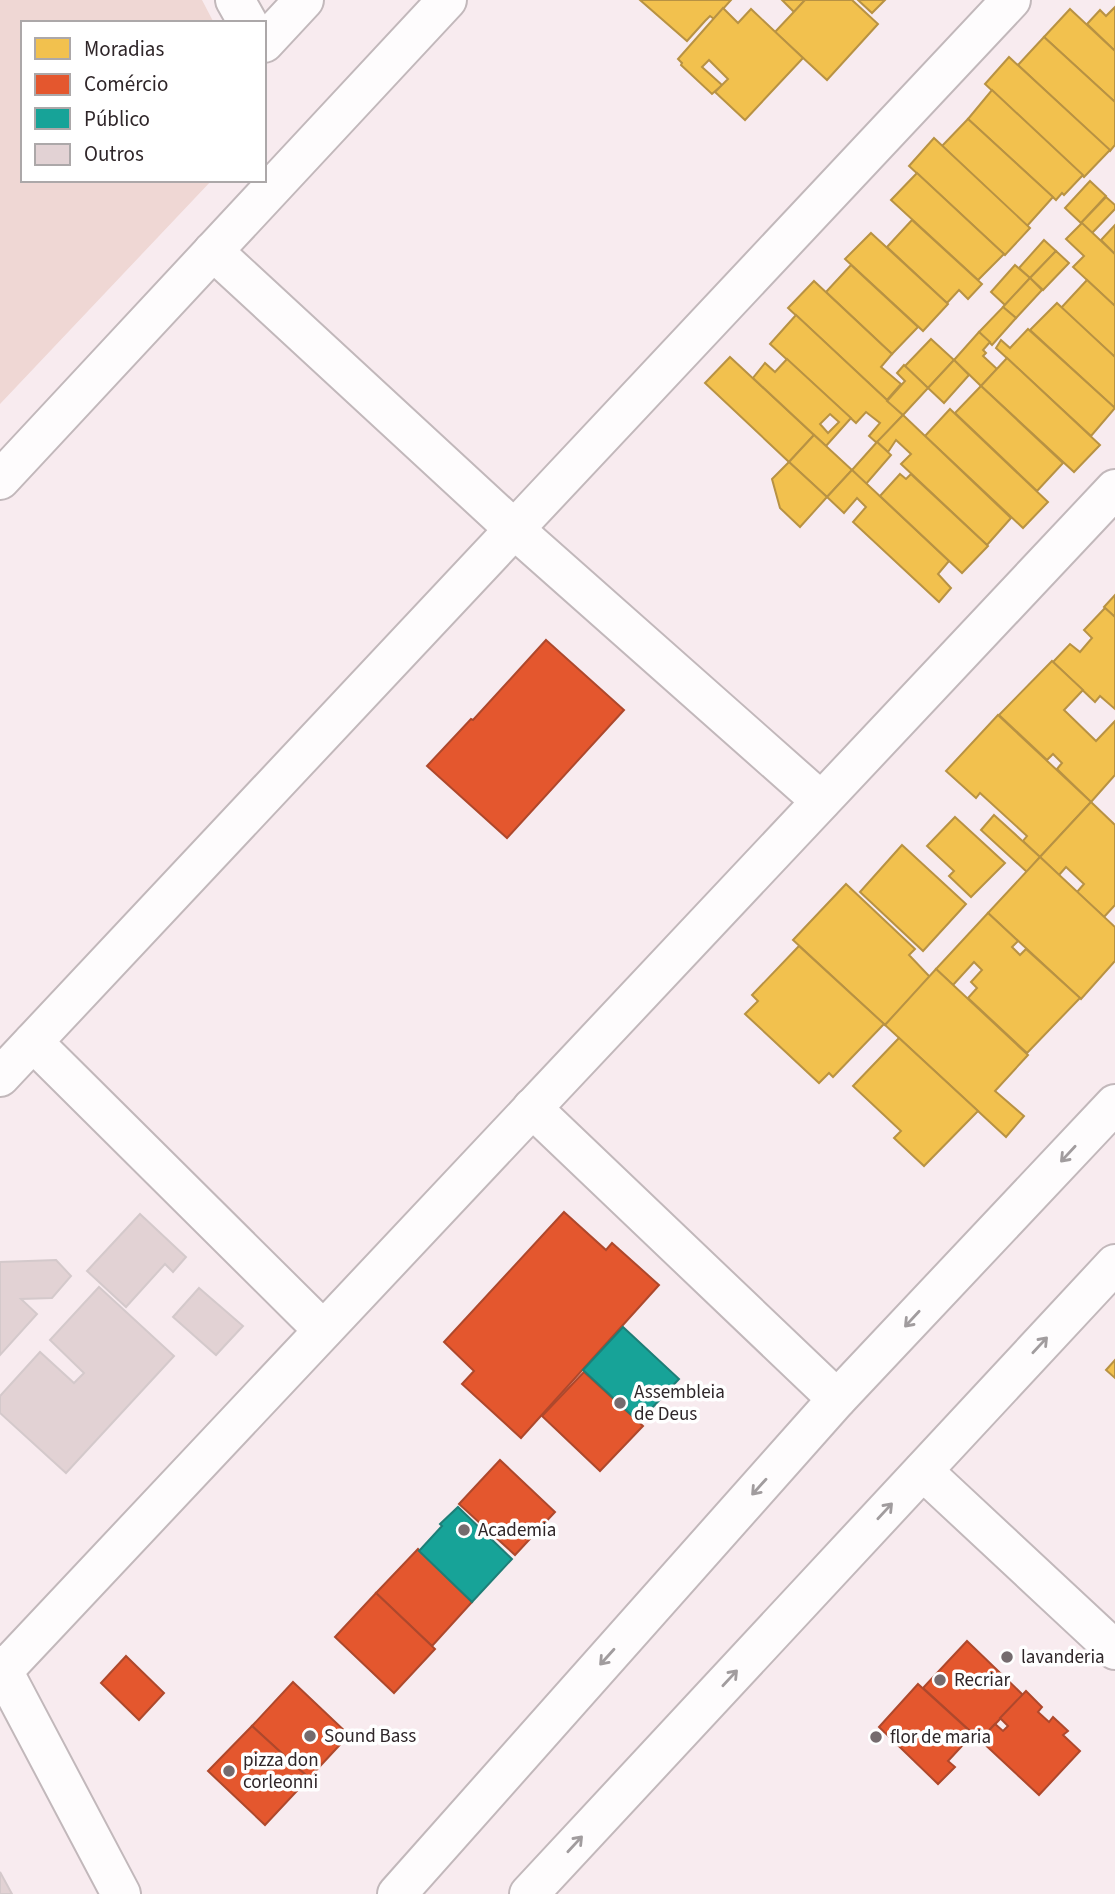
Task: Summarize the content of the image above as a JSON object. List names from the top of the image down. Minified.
{"places":["Assembleia de Deus","Academia","lavanderia","Recriar","Sound Bass","flor de maria","pizza don corleonni"],"legend":["Moradias","Comércio","Público","Outros"]}
